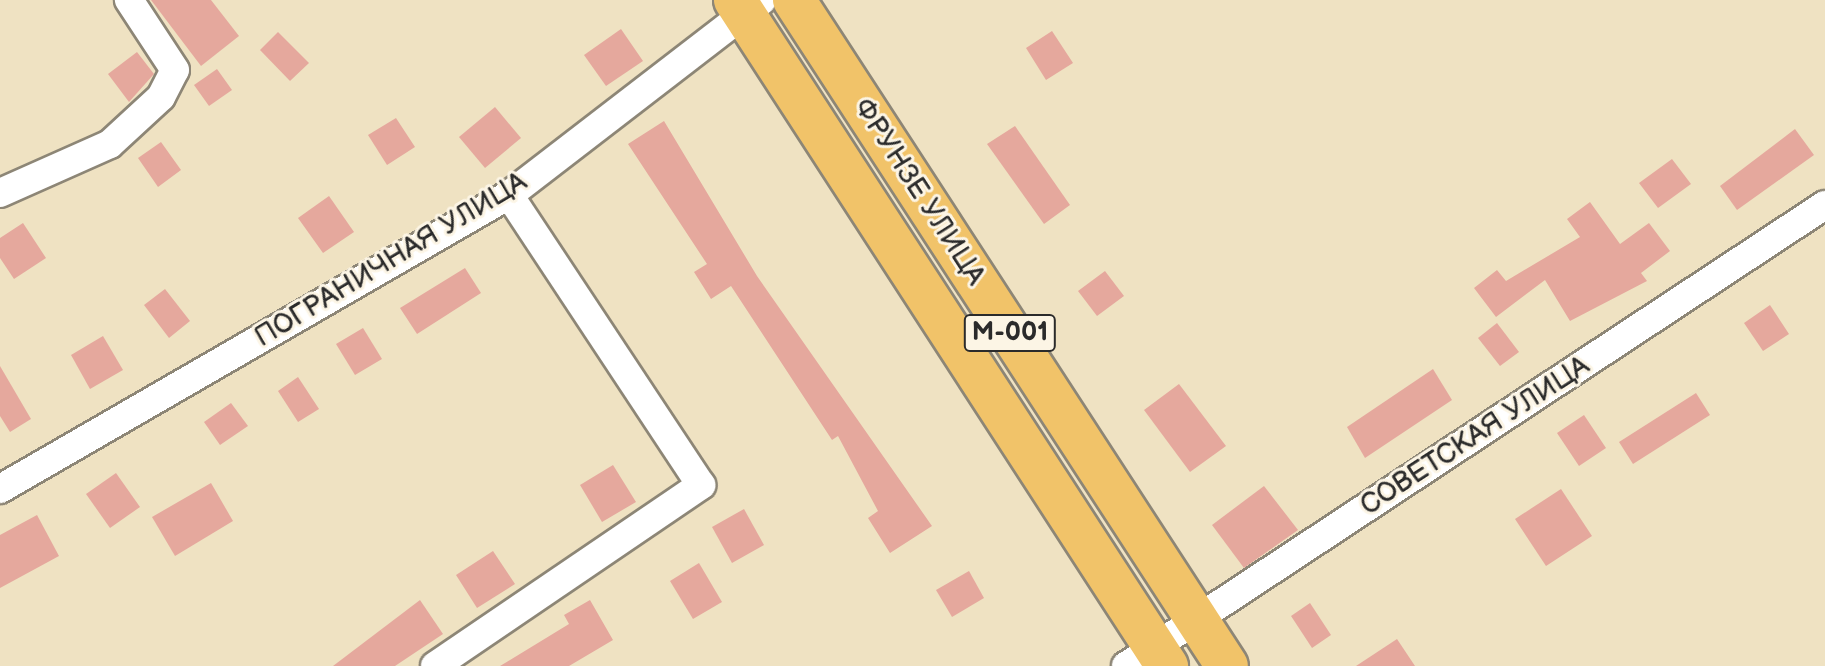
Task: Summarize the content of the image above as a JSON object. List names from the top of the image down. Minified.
{"streets":{"main road":["ФРУНЗЕ УЛИЦА","M-001"],"street":["ПОГРАНИЧНАЯ УЛИЦА","СОВЕТСКАЯ УЛИЦА"]},"crossings":[["ФРУНЗЕ УЛИЦА","ПОГРАНИЧНАЯ УЛИЦА"],["ФРУНЗЕ УЛИЦА","СОВЕТСКАЯ УЛИЦА"]]}
